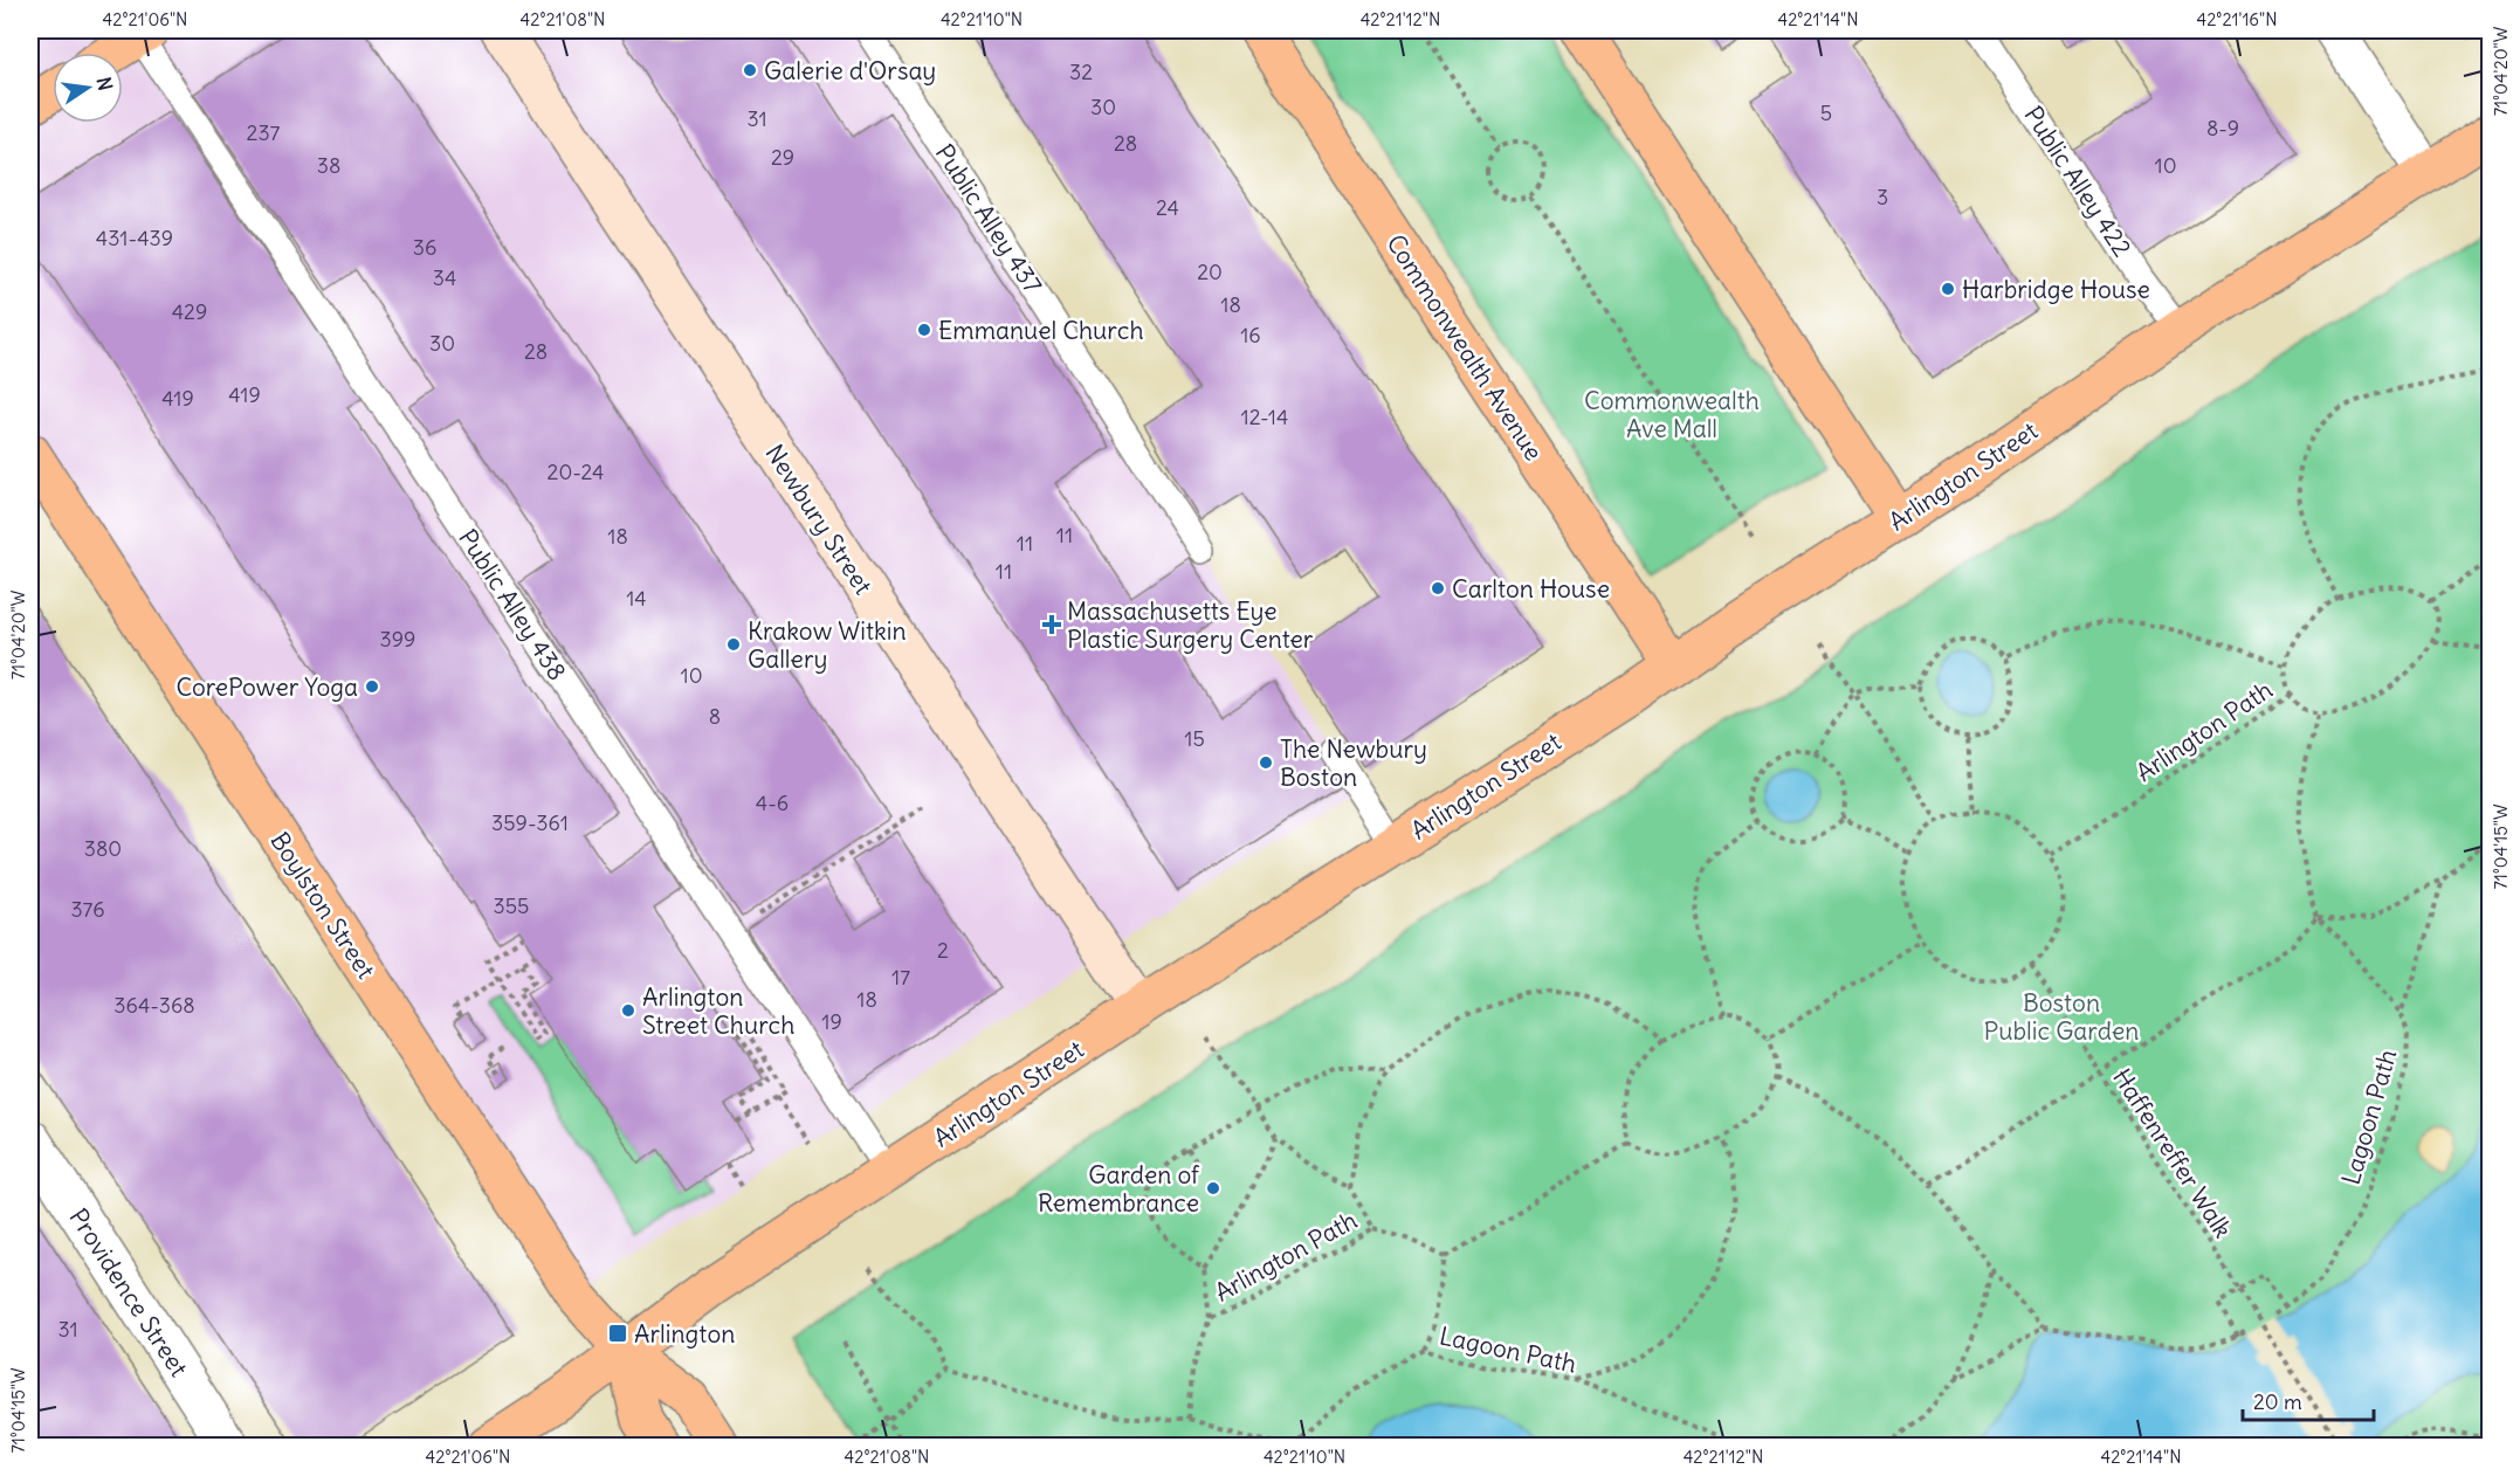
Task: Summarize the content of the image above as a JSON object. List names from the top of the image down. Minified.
{"streets":{"main road":["Commonwealth Avenue","Arlington Street","Newbury Street","Boylston Street"],"street":["Providence Street"],"lane":["Public Alley 422","Public Alley 437","Public Alley 438"],"path":["Arlington Path","Lagoon Path","Haffenreffer Walk"]},"crossings":[["Public Alley 422","Arlington Street"],["Commonwealth Avenue","Arlington Street"],["Arlington Street","Newbury Street"],["Arlington Street","Public Alley 438"],["Arlington Street","Boylston Street"],["Arlington Path","Haffenreffer Walk"]],"parks":["Commonwealth Ave Mall","Boston Public Garden"],"places":{"other":["Galerie d'Orsay","Harbridge House","Emmanuel Church","Carlton House","Krakow Witkin Gallery","CorePower Yoga","The Newbury Boston","Arlington Street Church","Garden of Remembrance"],"health":["Massachusetts Eye Plastic Surgery Center"],"transit":["Arlington"]},"house_numbers":["32","30","5","31","8-9","237","28","29","38","10","3","24","431-439","36","20","34","18","429","16","30","28","419","419","12-14","20-24","11","18","11","11","14","399","10","8","15","4-6","359-361","380","355","376","2","17","18","364-368","19","31"],"scale_bar":"20 m","north":"right","coordinates":["42°21'06\"N","42°21'08\"N","42°21'10\"N","42°21'12\"N","42°21'14\"N","42°21'16\"N","71°04'20\"W","71°04'15\"W"]}
